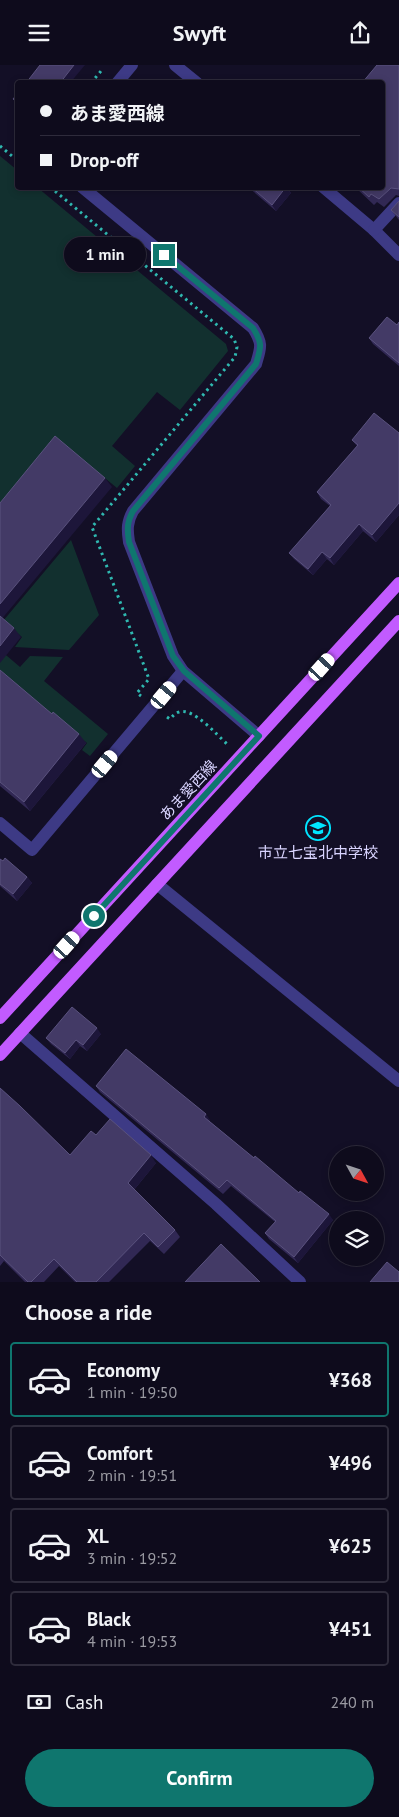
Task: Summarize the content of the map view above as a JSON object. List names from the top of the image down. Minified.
{"streets":{"main road":["あま愛西線"]},"places":{"school or university":["市立七宝北中学校"]},"north":"bottom right","page":{"header":"Swyft","banner":["あま愛西線","Drop-off"],"bubble":"1 min","heading":"Choose a ride","list":[{"name":"Economy","note":"1 min · 19:50","value":"¥368"},{"name":"Comfort","note":"2 min · 19:51","value":"¥496"},{"name":"XL","note":"3 min · 19:52","value":"¥625"},{"name":"Black","note":"4 min · 19:53","value":"¥451"}],"pay":["Cash","240 m"],"buttons":"Confirm"}}
